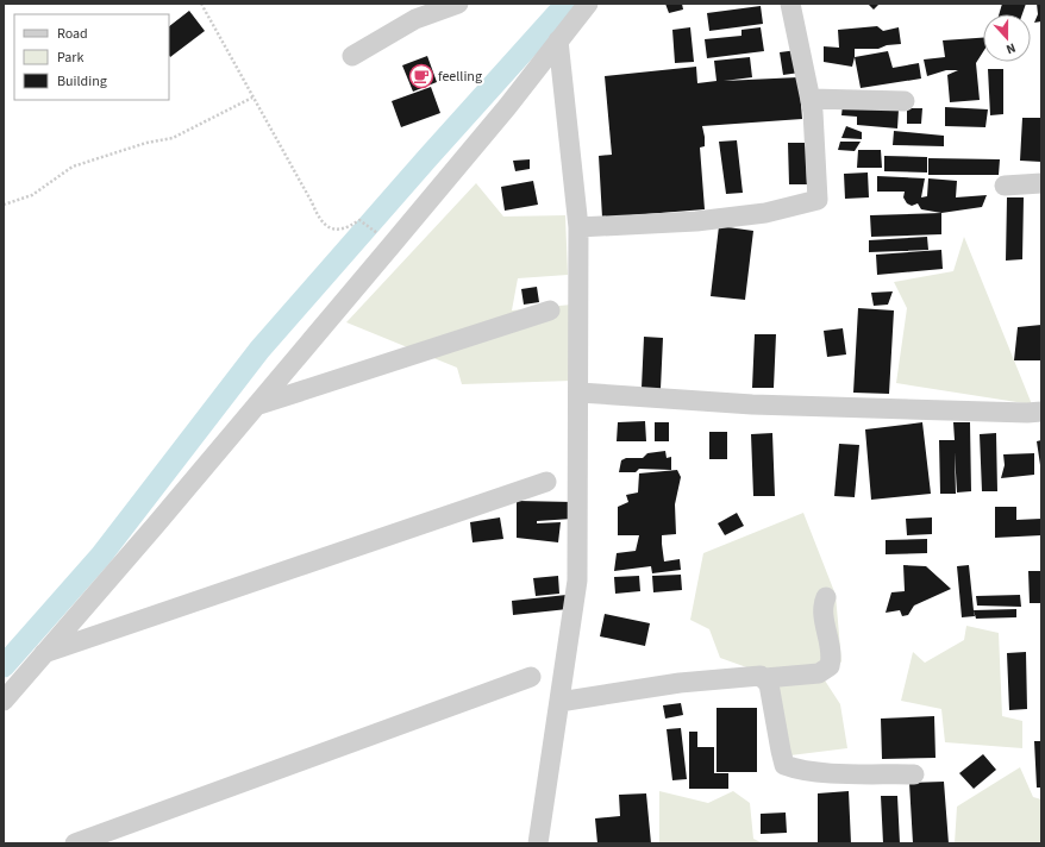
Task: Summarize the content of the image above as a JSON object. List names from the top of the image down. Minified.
{"places":{"cafe":["feelling"]},"legend":["Road","Park","Building"],"north":"bottom"}
